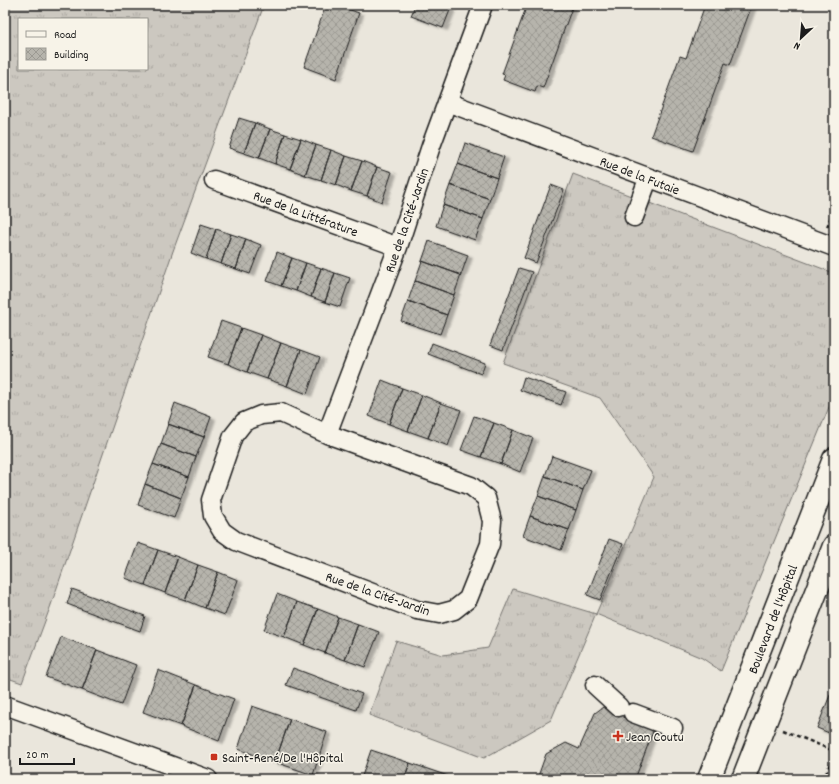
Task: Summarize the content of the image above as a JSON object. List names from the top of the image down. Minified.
{"streets":{"main road":["Boulevard de l'Hôpital"],"street":["Rue de la Futaie","Rue de la Littérature","Rue de la Cité-Jardin"]},"crossings":[["Rue de la Futaie","Rue de la Cité-Jardin"],["Rue de la Littérature","Rue de la Cité-Jardin"]],"places":{"health":["Jean Coutu"],"transit":["Saint-René/De l'Hôpital"]},"legend":["Road","Building"],"scale_bar":"20 m","north":"bottom left"}
